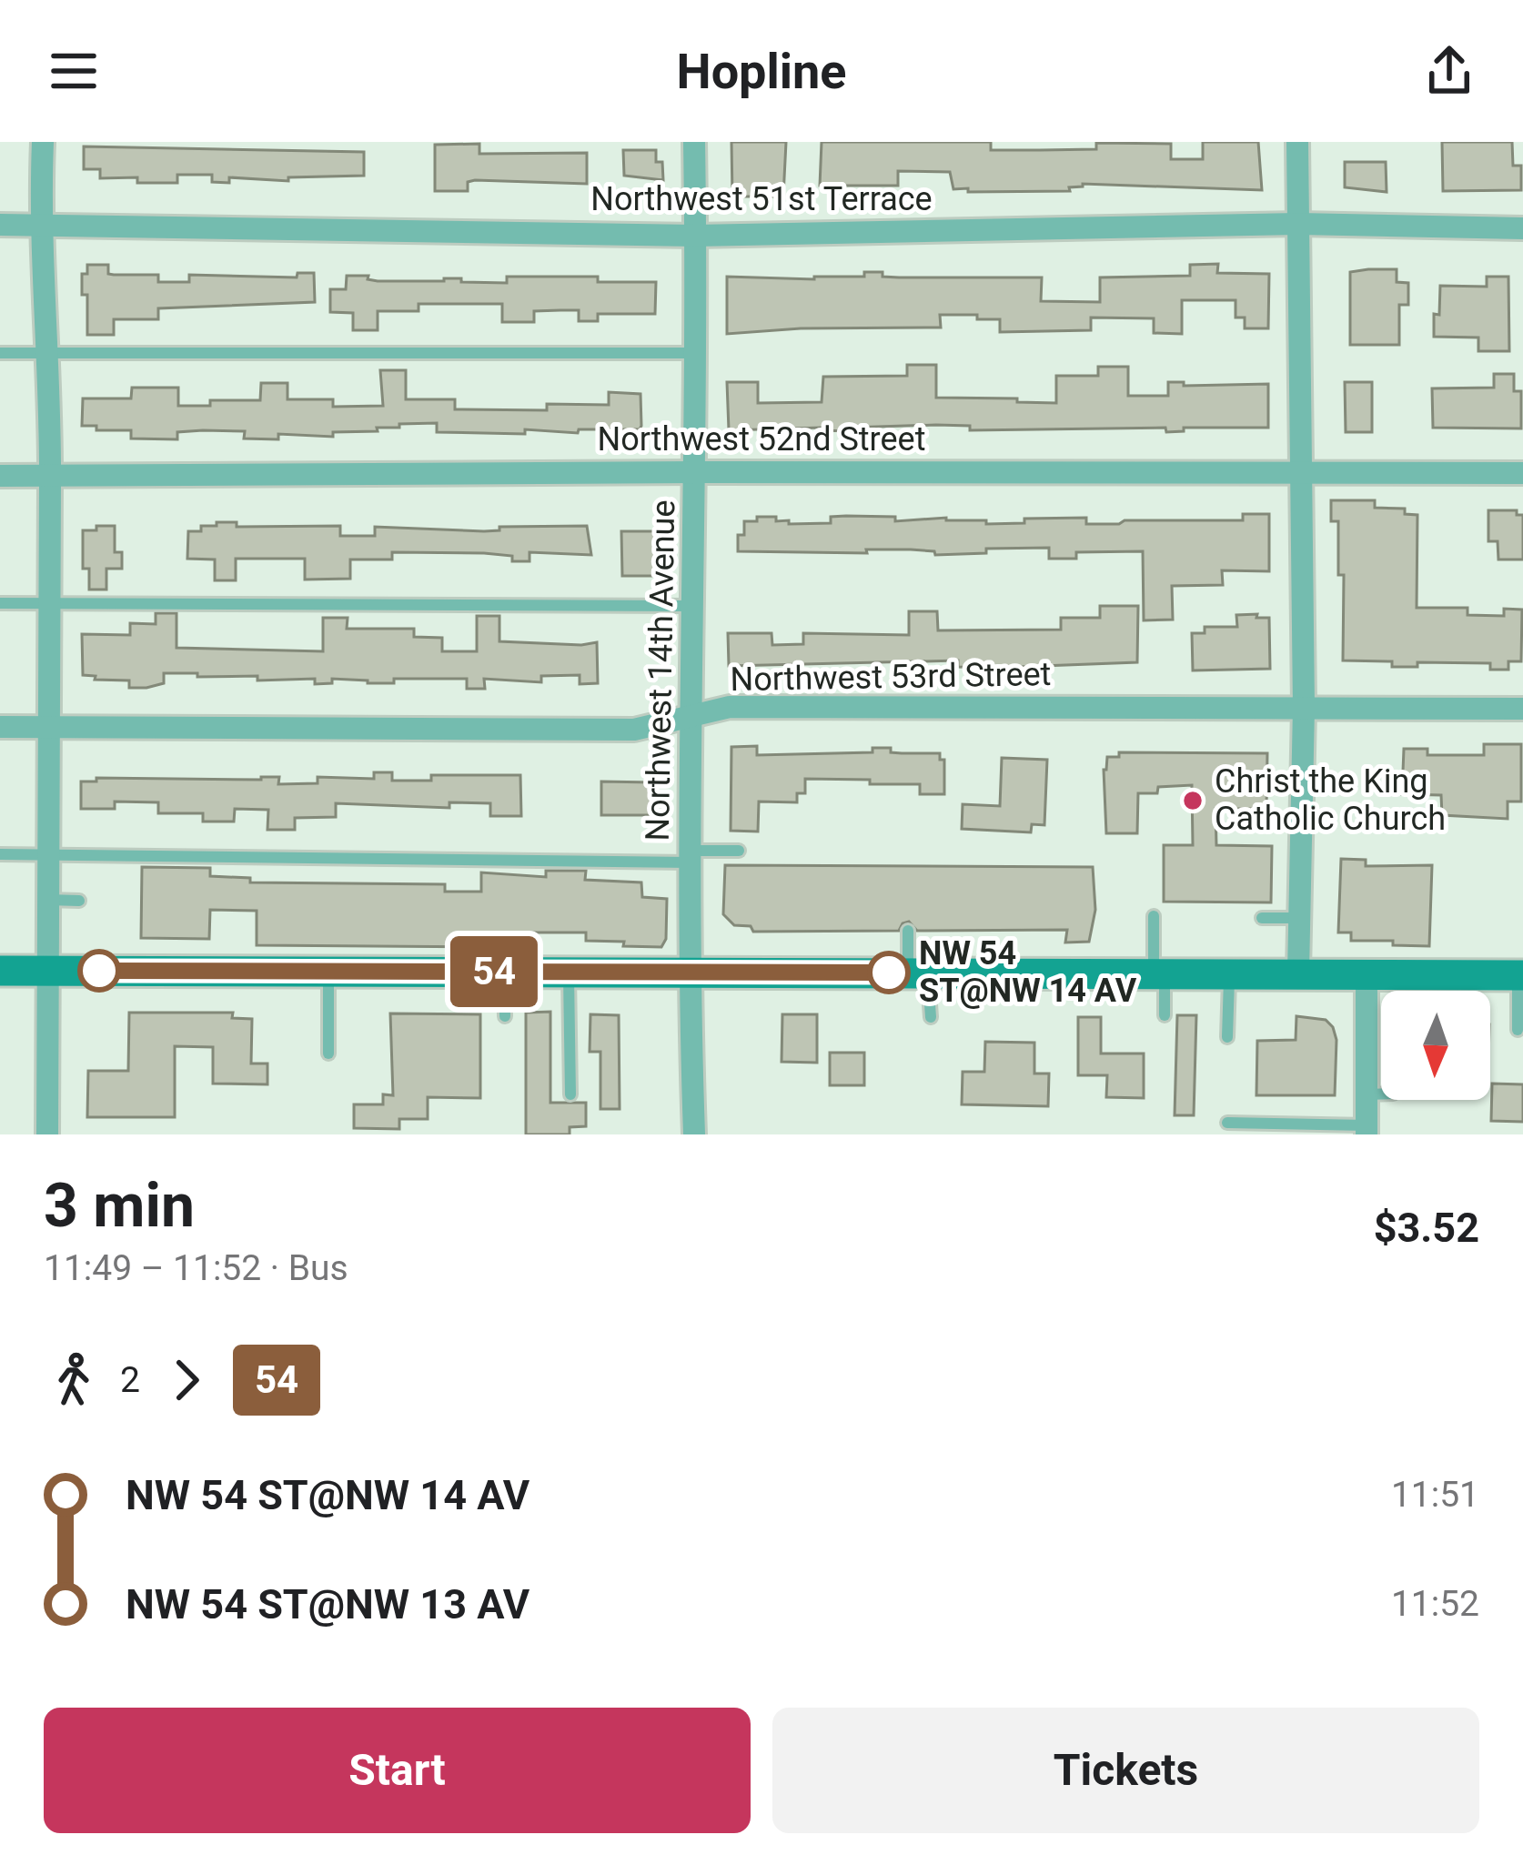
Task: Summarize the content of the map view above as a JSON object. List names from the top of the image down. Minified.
{"streets":{"street":["Northwest 51st Terrace","Northwest 52nd Street","Northwest 14th Avenue","Northwest 53rd Street"]},"crossings":[["Northwest 51st Terrace","Northwest 14th Avenue"],["Northwest 52nd Street","Northwest 14th Avenue"],["Northwest 14th Avenue","Northwest 53rd Street"]],"places":["Christ the King Catholic Church","NW 54 ST@NW 14 AV"],"lines":["bus line 54"],"north":"bottom","page":{"header":"Hopline","on_map":"54","heading":["3 min","11:49 – 11:52 · Bus","$3.52"],"legs":["2","54"],"list":[{"name":"NW 54 ST@NW 14 AV","value":"11:51"},{"name":"NW 54 ST@NW 13 AV","value":"11:52"}],"buttons":["Start","Tickets"]}}
